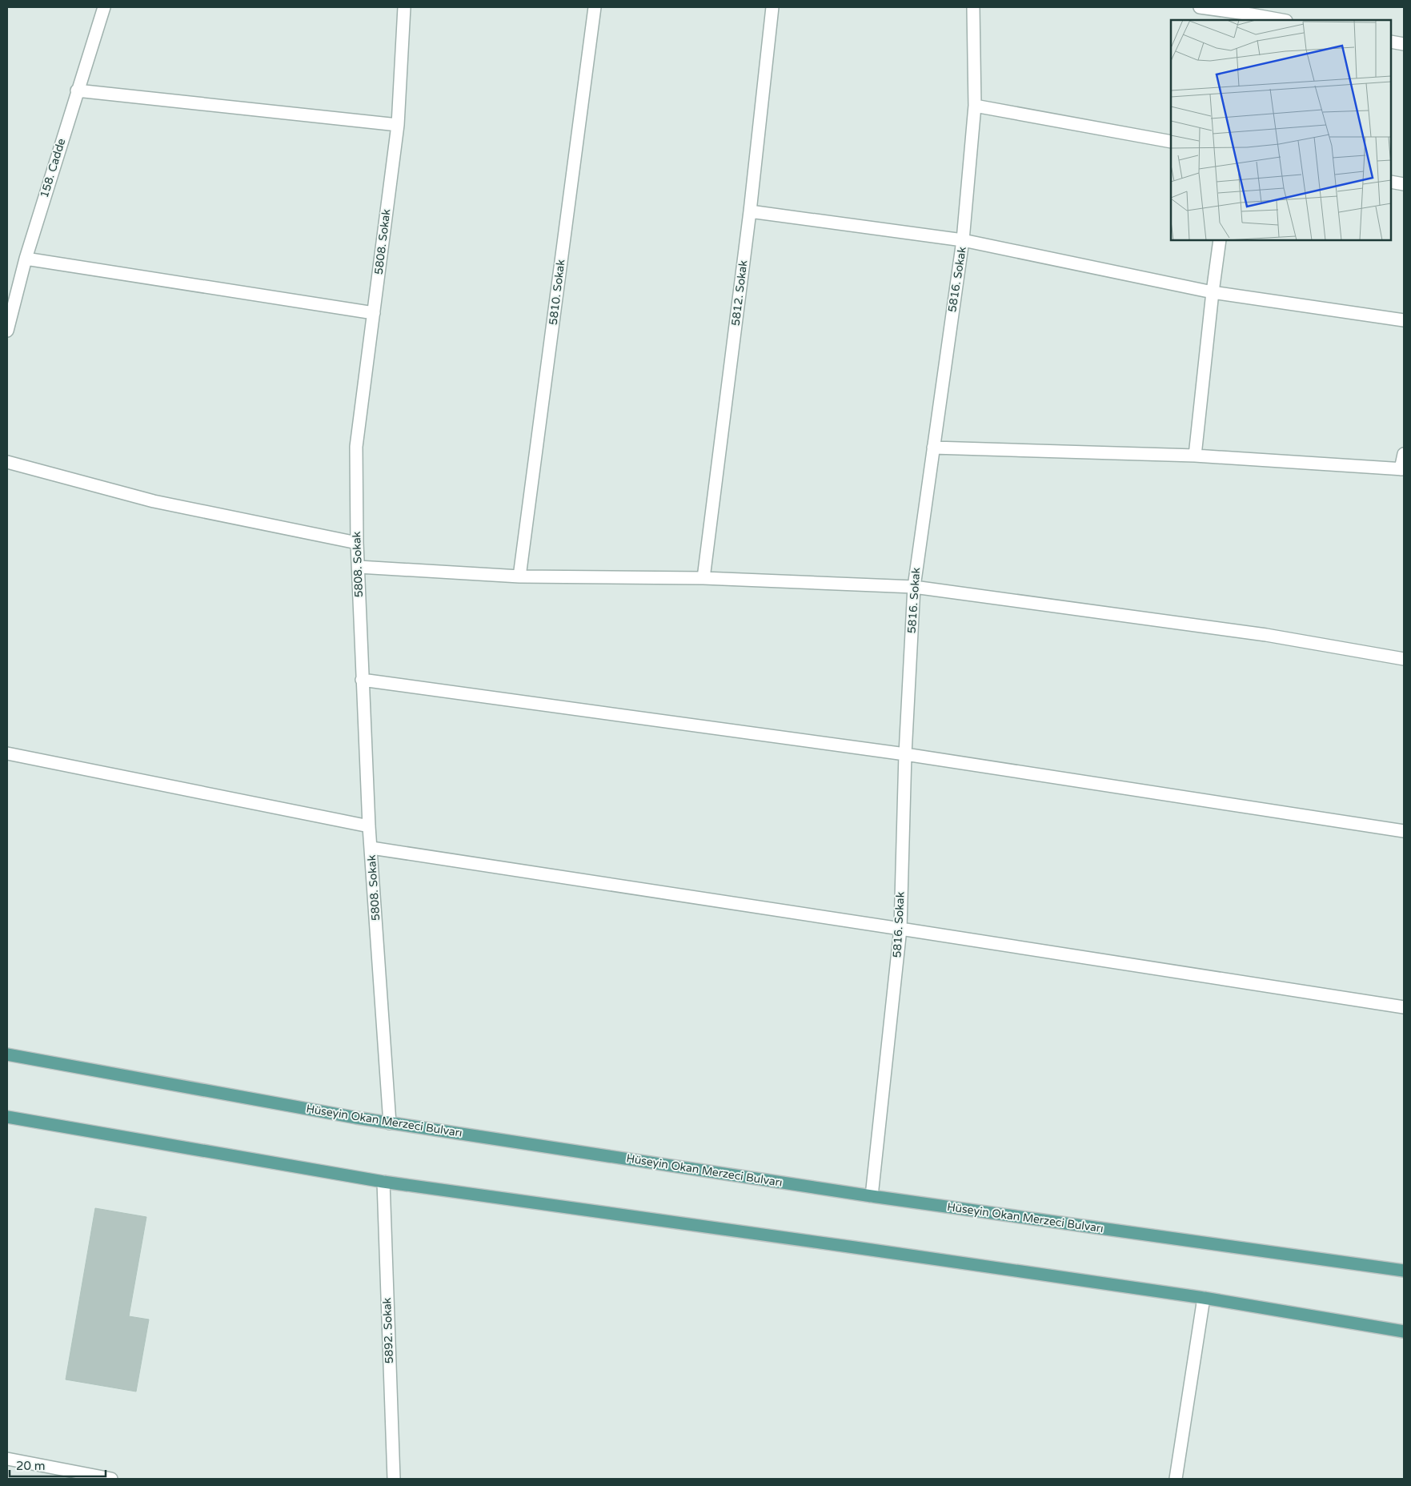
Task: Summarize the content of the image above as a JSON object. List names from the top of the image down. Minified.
{"streets":{"main road":["Hüseyin Okan Merzeci Bulvarı"],"street":["158. Cadde","5808. Sokak","5816. Sokak","5810. Sokak","5812. Sokak","5892. Sokak"]},"crossings":[["5808. Sokak","Hüseyin Okan Merzeci Bulvarı"],["5816. Sokak","Hüseyin Okan Merzeci Bulvarı"]],"scale_bar":"20 m"}
